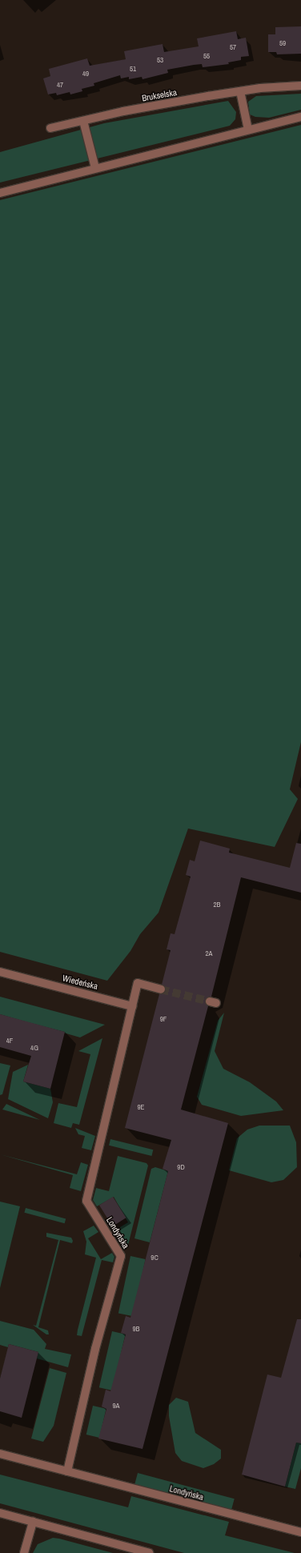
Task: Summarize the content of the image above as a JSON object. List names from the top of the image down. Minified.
{"streets":{"street":["Brukselska","Wiedeńska","Londyńska"]},"crossings":[["Wiedeńska","Londyńska"]],"house_numbers":["59","57","55","53","51","49","47","2B","2A","9F","4F","4G","9E","9D","9C","9B","9A"]}
